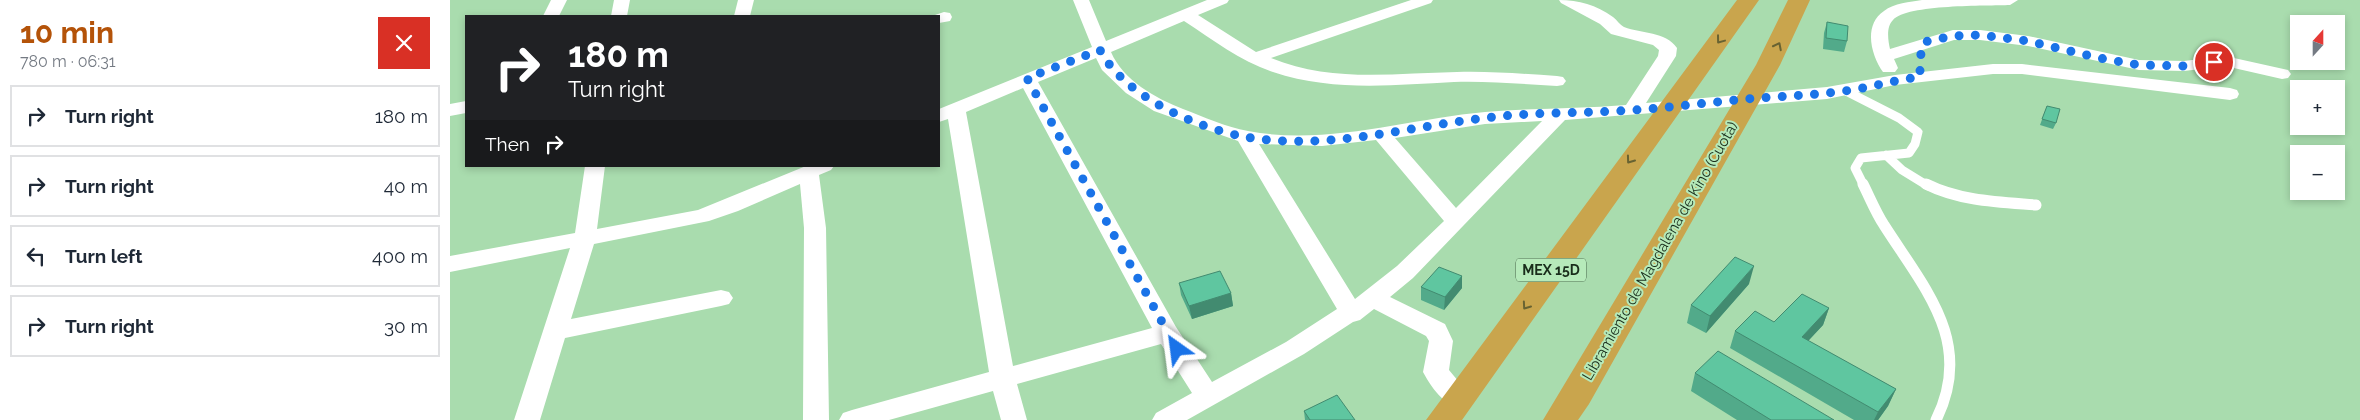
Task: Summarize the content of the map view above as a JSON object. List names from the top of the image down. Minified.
{"streets":{"highway":["Libramiento de Magdalena de Kino (Cuota)","MEX 15D"]},"north":"top","page":{"heading":["10 min","780 m · 06:31"],"map_buttons":["+","−"],"turn":["180 m","Turn right"],"list":[{"name":"Turn right","value":"180 m"},{"name":"Turn right","value":"40 m"},{"name":"Turn left","value":"400 m"},{"name":"Turn right","value":"30 m"}],"then":"Then"}}
